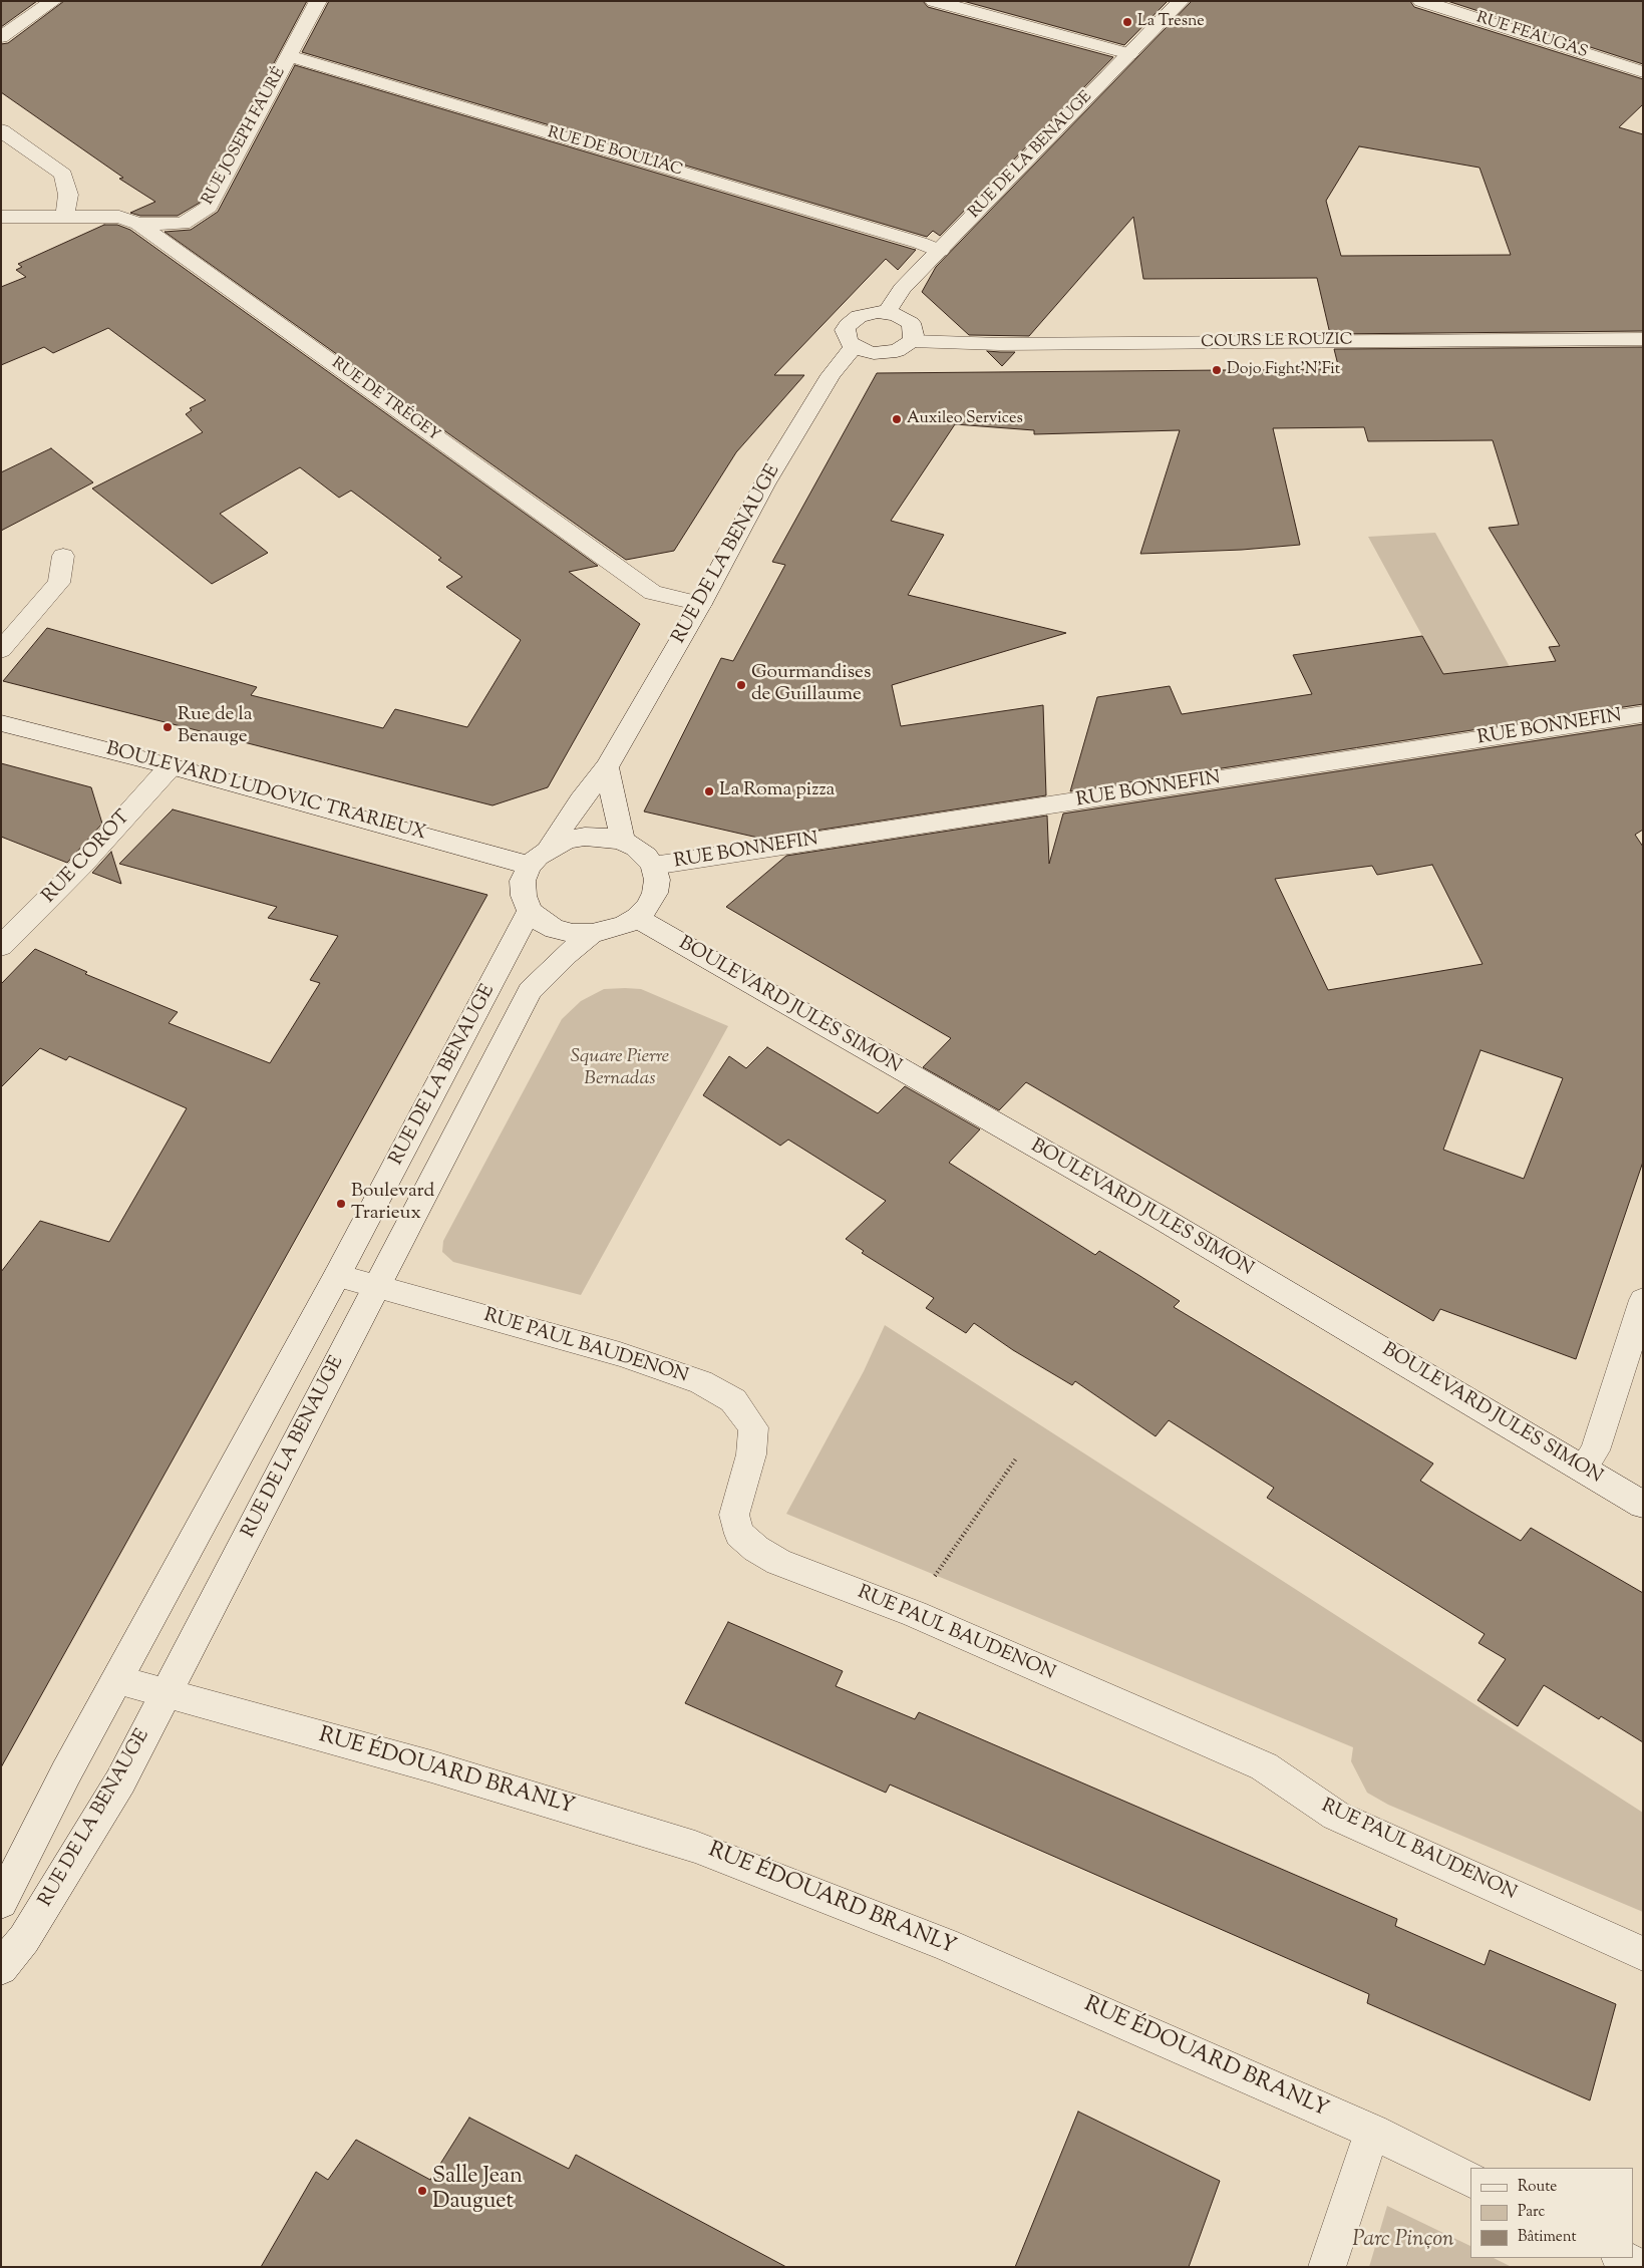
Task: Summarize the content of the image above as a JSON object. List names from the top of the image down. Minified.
{"streets":{"street":["RUE FEAUGAS","RUE JOSEPH FAURÉ","RUE DE BOULIAC","RUE DE LA BENAUGE","COURS LE ROUZIC","RUE DE TRÉGEY","RUE BONNEFIN","BOULEVARD LUDOVIC TRARIEUX","RUE COROT","BOULEVARD JULES SIMON","RUE PAUL BAUDENON","RUE ÉDOUARD BRANLY"]},"crossings":[["RUE JOSEPH FAURÉ","RUE DE BOULIAC"],["RUE JOSEPH FAURÉ","RUE DE TRÉGEY"],["RUE DE BOULIAC","RUE DE LA BENAUGE"],["RUE DE LA BENAUGE","COURS LE ROUZIC"],["RUE DE LA BENAUGE","RUE DE TRÉGEY"],["RUE DE LA BENAUGE","RUE BONNEFIN"],["RUE DE LA BENAUGE","BOULEVARD LUDOVIC TRARIEUX"],["RUE DE LA BENAUGE","BOULEVARD JULES SIMON"],["RUE DE LA BENAUGE","RUE PAUL BAUDENON"],["RUE DE LA BENAUGE","RUE ÉDOUARD BRANLY"],["RUE BONNEFIN","BOULEVARD LUDOVIC TRARIEUX"],["RUE BONNEFIN","BOULEVARD JULES SIMON"],["BOULEVARD LUDOVIC TRARIEUX","RUE COROT"],["BOULEVARD LUDOVIC TRARIEUX","BOULEVARD JULES SIMON"]],"parks":["Square Pierre Bernadas","Parc Pinçon"],"places":["La Tresne","Dojo Fight'N'Fit","Auxileo Services","Gourmandises de Guillaume","Rue de la Benauge","La Roma pizza","Boulevard Trarieux","Salle Jean Dauguet"],"legend":["Route","Parc","Bâtiment"]}
